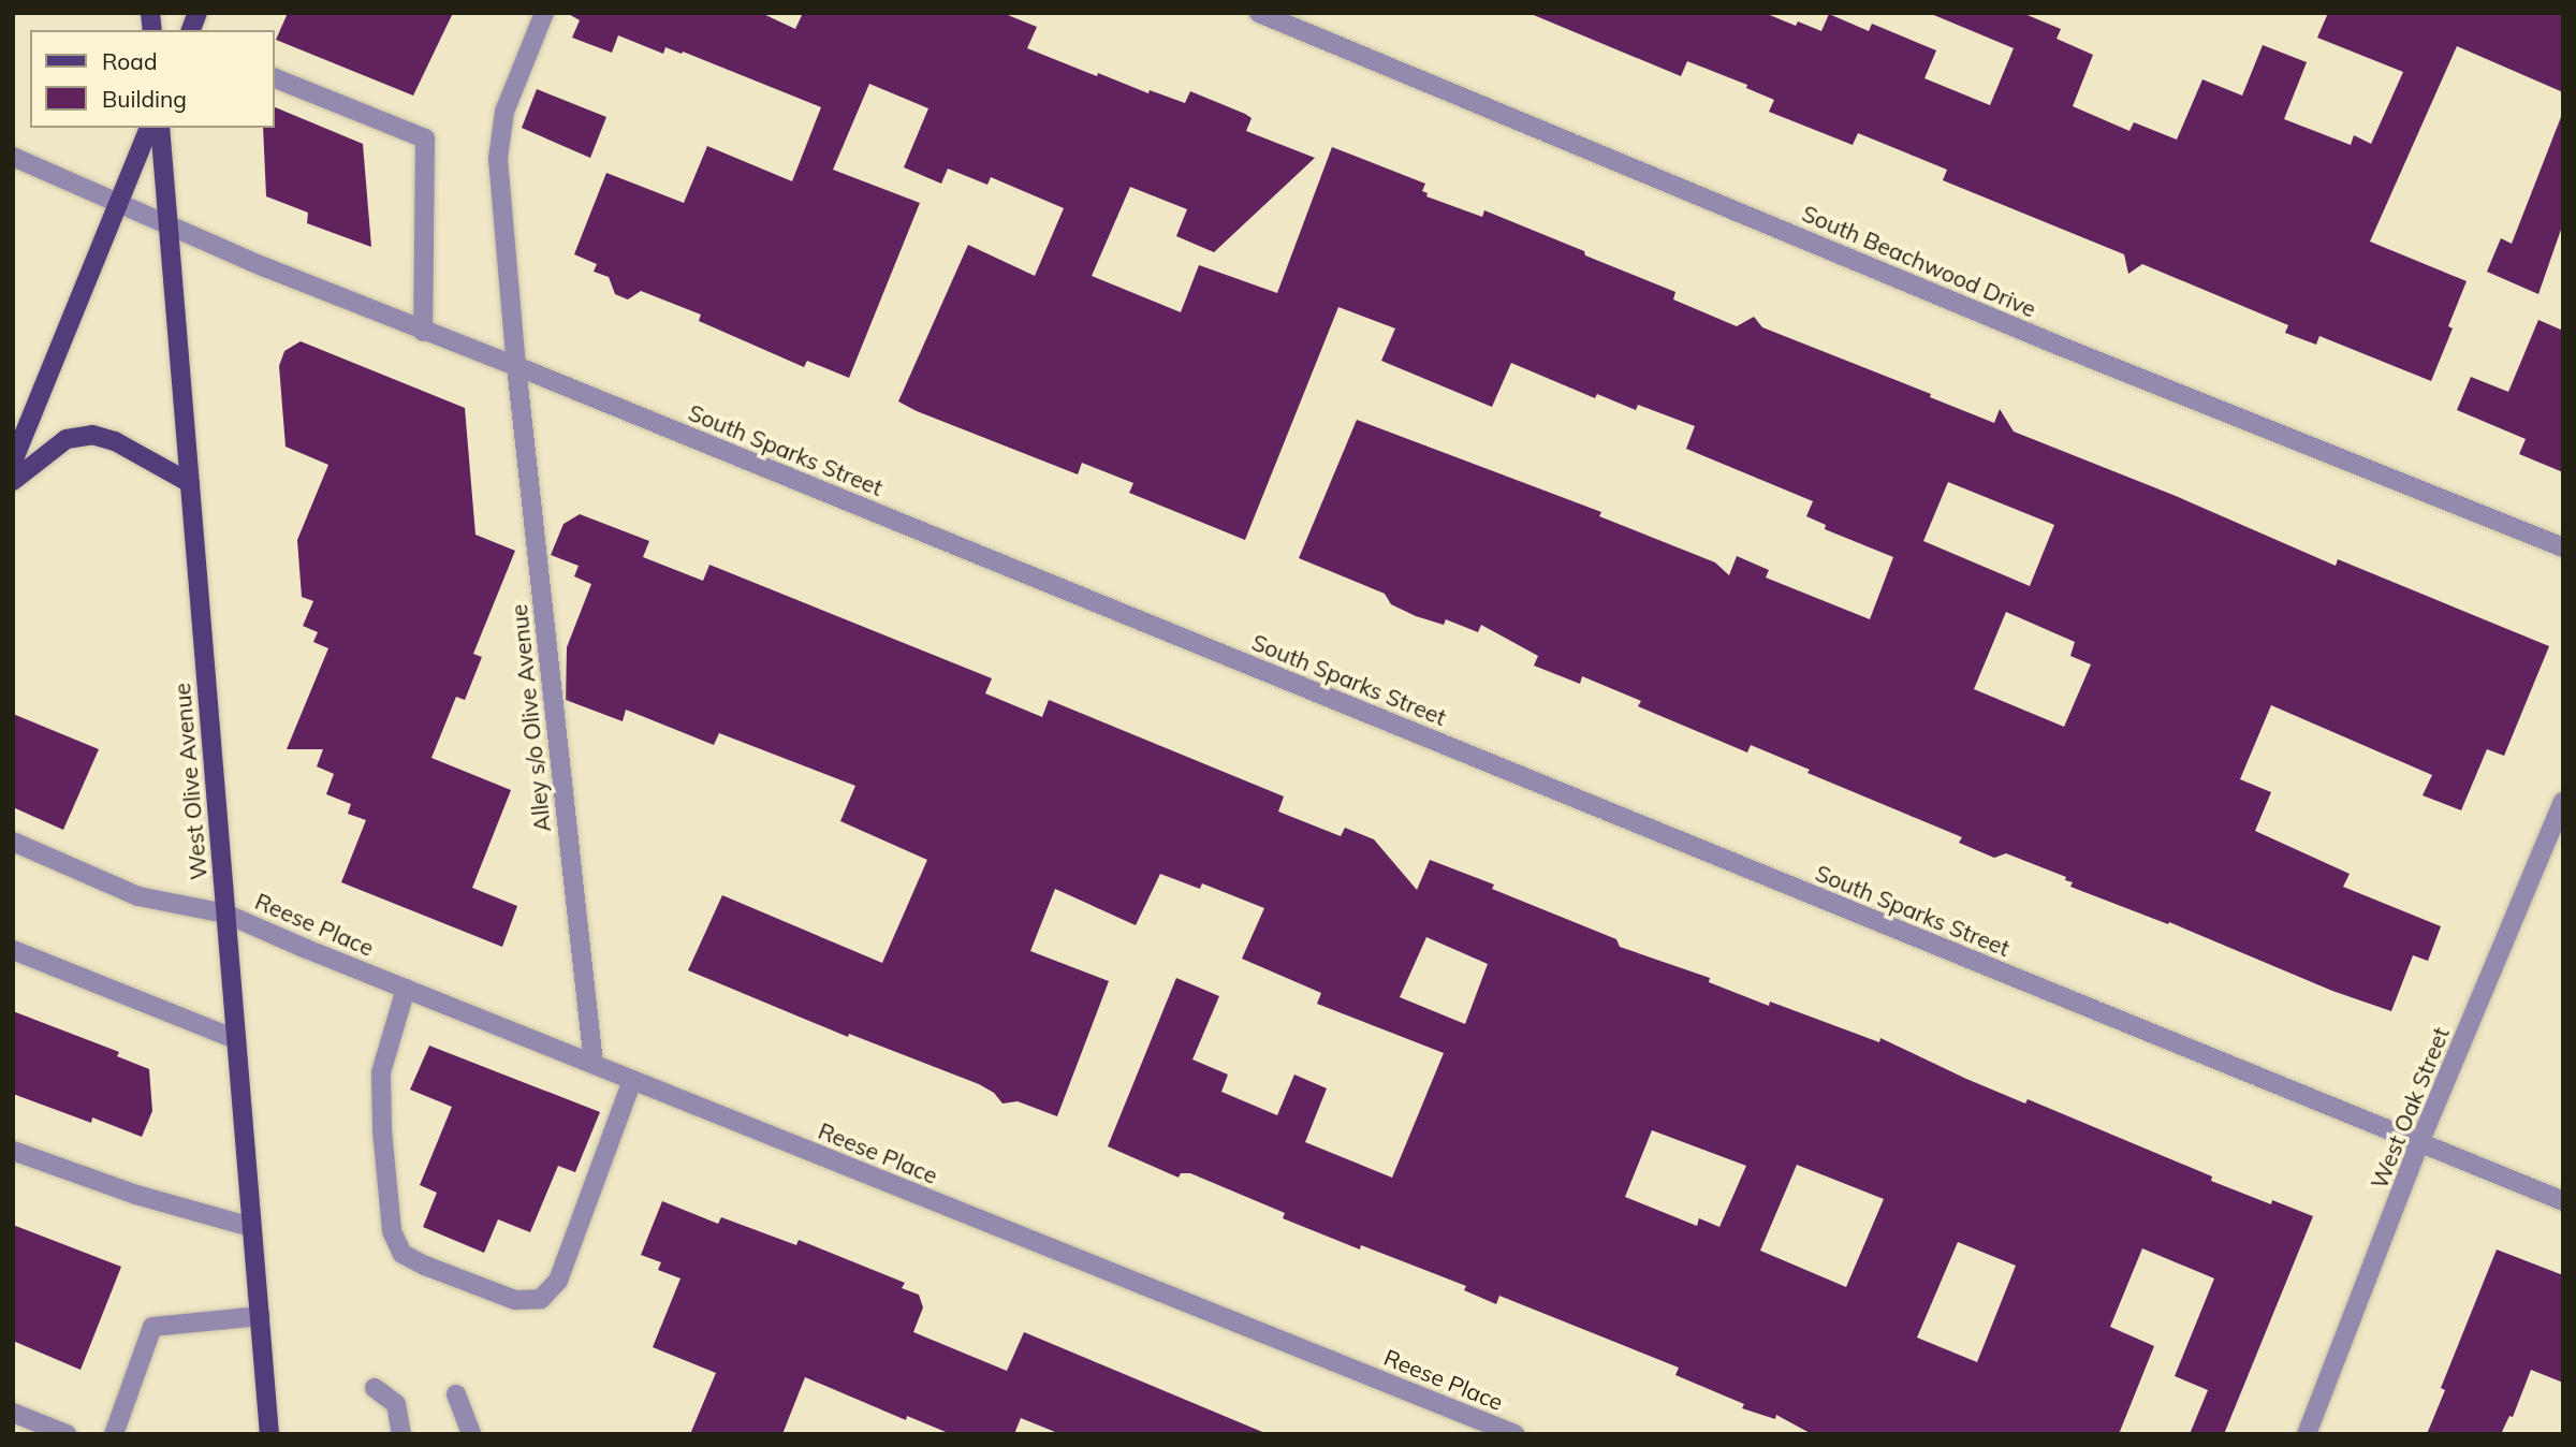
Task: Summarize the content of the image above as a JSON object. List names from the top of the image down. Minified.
{"streets":{"main road":["West Olive Avenue"],"street":["South Beachwood Drive","South Sparks Street","Alley s/o Olive Avenue","Reese Place","West Oak Street"]},"crossings":[["South Sparks Street","Alley s/o Olive Avenue"],["South Sparks Street","West Olive Avenue"],["South Sparks Street","West Oak Street"],["Alley s/o Olive Avenue","Reese Place"],["West Olive Avenue","Reese Place"]],"legend":["Road","Building"]}
